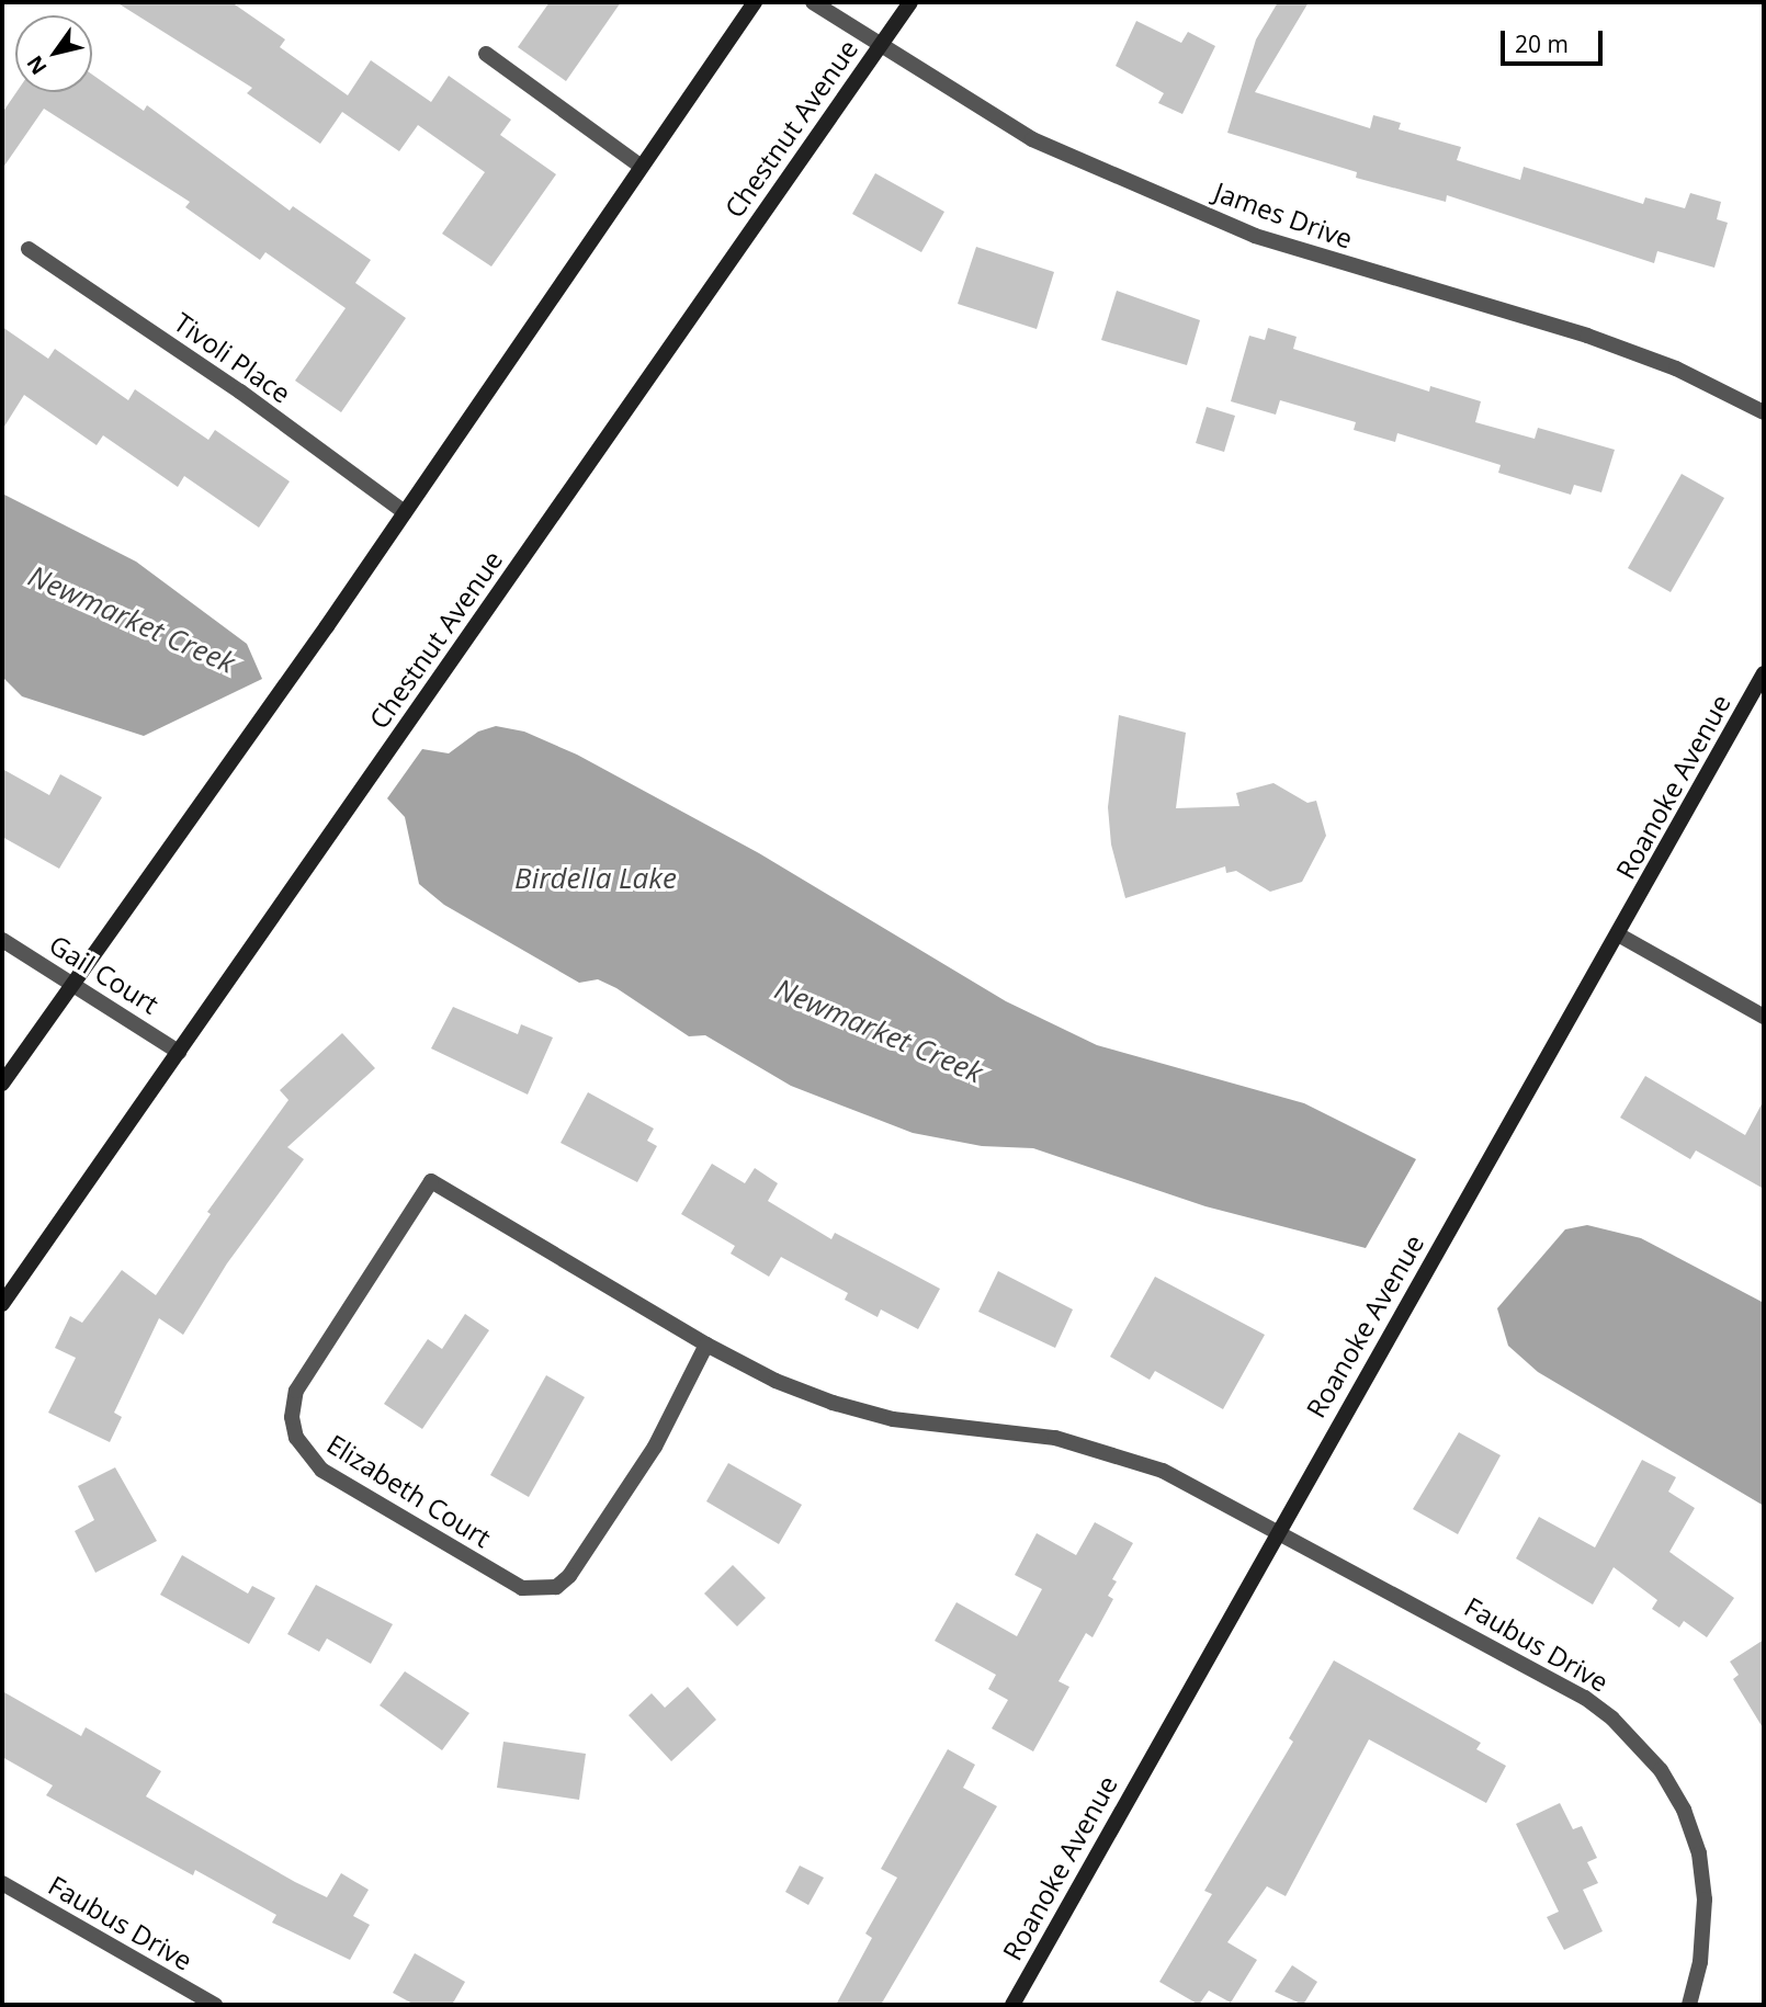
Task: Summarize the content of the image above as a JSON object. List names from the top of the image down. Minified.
{"streets":{"street":["Chestnut Avenue","James Drive","Tivoli Place","Roanoke Avenue","Gail Court","Elizabeth Court","Faubus Drive"]},"crossings":[["Chestnut Avenue","James Drive"],["Chestnut Avenue","Gail Court"],["Roanoke Avenue","Elizabeth Court"],["Roanoke Avenue","Faubus Drive"],["Elizabeth Court","Faubus Drive"]],"water":["Newmarket Creek","Birdella Lake"],"scale_bar":"20 m","north":"bottom left"}
